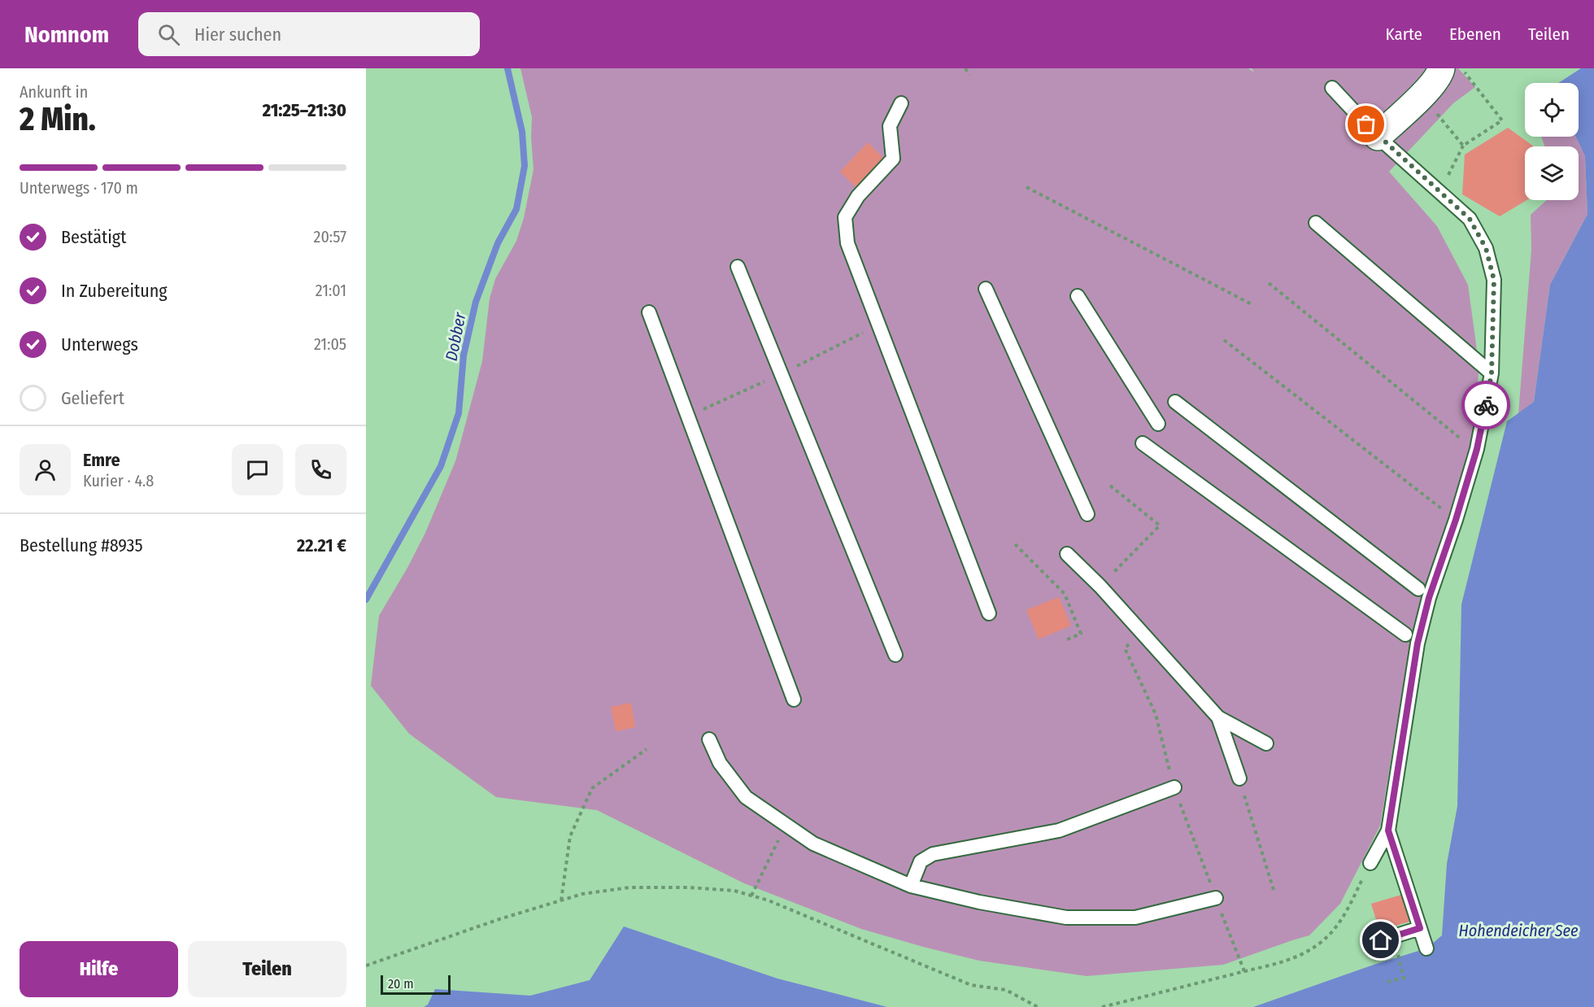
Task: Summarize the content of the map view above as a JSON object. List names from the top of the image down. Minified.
{"water":["Dobber","Hohendeicher See"],"scale_bar":"20 m","page":{"header":"Nomnom","search":"Hier suchen","nav":["Karte","Ebenen","Teilen"],"heading":["2 Min.","Ankunft in","21:25–21:30"],"panel":["Emre","Kurier · 4.8","Bestellung #8935","22.21 €"],"bar":"Unterwegs · 170 m","list":[["Bestätigt","20:57"],["In Zubereitung","21:01"],["Unterwegs","21:05"],"Geliefert"],"buttons":["Hilfe","Teilen"],"scale":"20 m"}}
